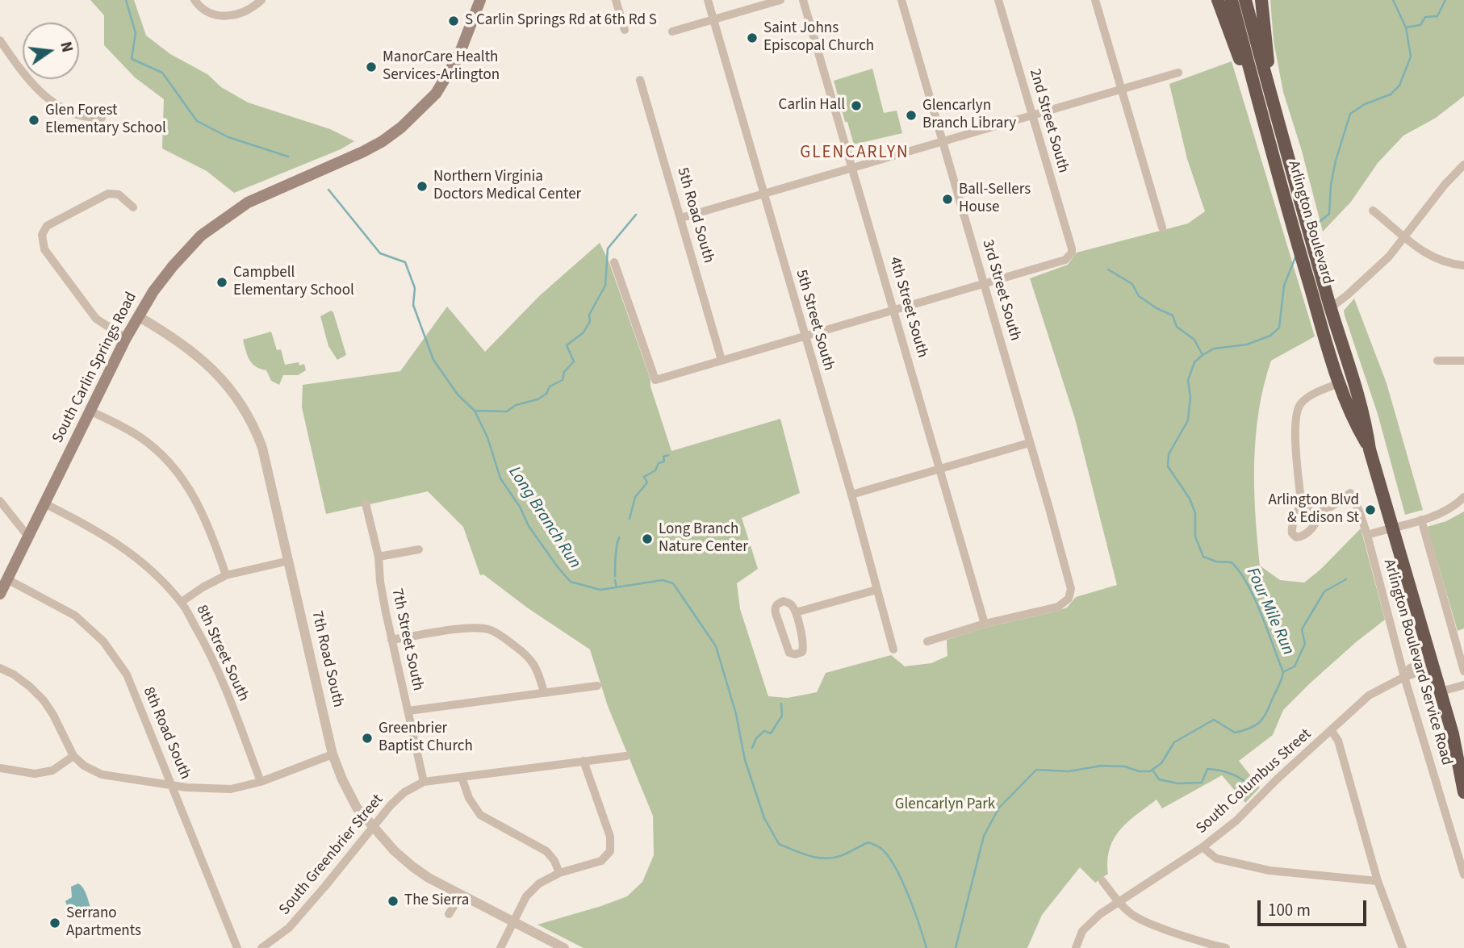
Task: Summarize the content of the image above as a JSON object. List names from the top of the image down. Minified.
{"streets":{"highway":["Arlington Boulevard"],"main road":["South Carlin Springs Road"],"street":["2nd Street South","5th Road South","3rd Street South","4th Street South","5th Street South","7th Street South","8th Street South","7th Road South","Arlington Boulevard Service Road","8th Road South","South Columbus Street","South Greenbrier Street"]},"crossings":[["2nd Street South","3rd Street South"],["Arlington Boulevard","South Columbus Street"],["3rd Street South","4th Street South"],["South Carlin Springs Road","8th Street South"],["South Carlin Springs Road","7th Road South"],["South Carlin Springs Road","8th Road South"],["7th Street South","South Greenbrier Street"],["7th Road South","South Greenbrier Street"],["Arlington Boulevard Service Road","South Columbus Street"]],"districts":["GLENCARLYN"],"water":["Long Branch Run","Four Mile Run"],"parks":["Glencarlyn Park"],"places":["S Carlin Springs Rd at 6th Rd S","Saint Johns Episcopal Church","ManorCare Health Services-Arlington","Carlin Hall","Glencarlyn Branch Library","Glen Forest Elementary School","Northern Virginia Doctors Medical Center","Ball-Sellers House","Campbell Elementary School","Arlington Blvd & Edison St","Long Branch Nature Center","Greenbrier Baptist Church","The Sierra","Serrano Apartments"],"scale_bar":"100 m","north":"right"}
